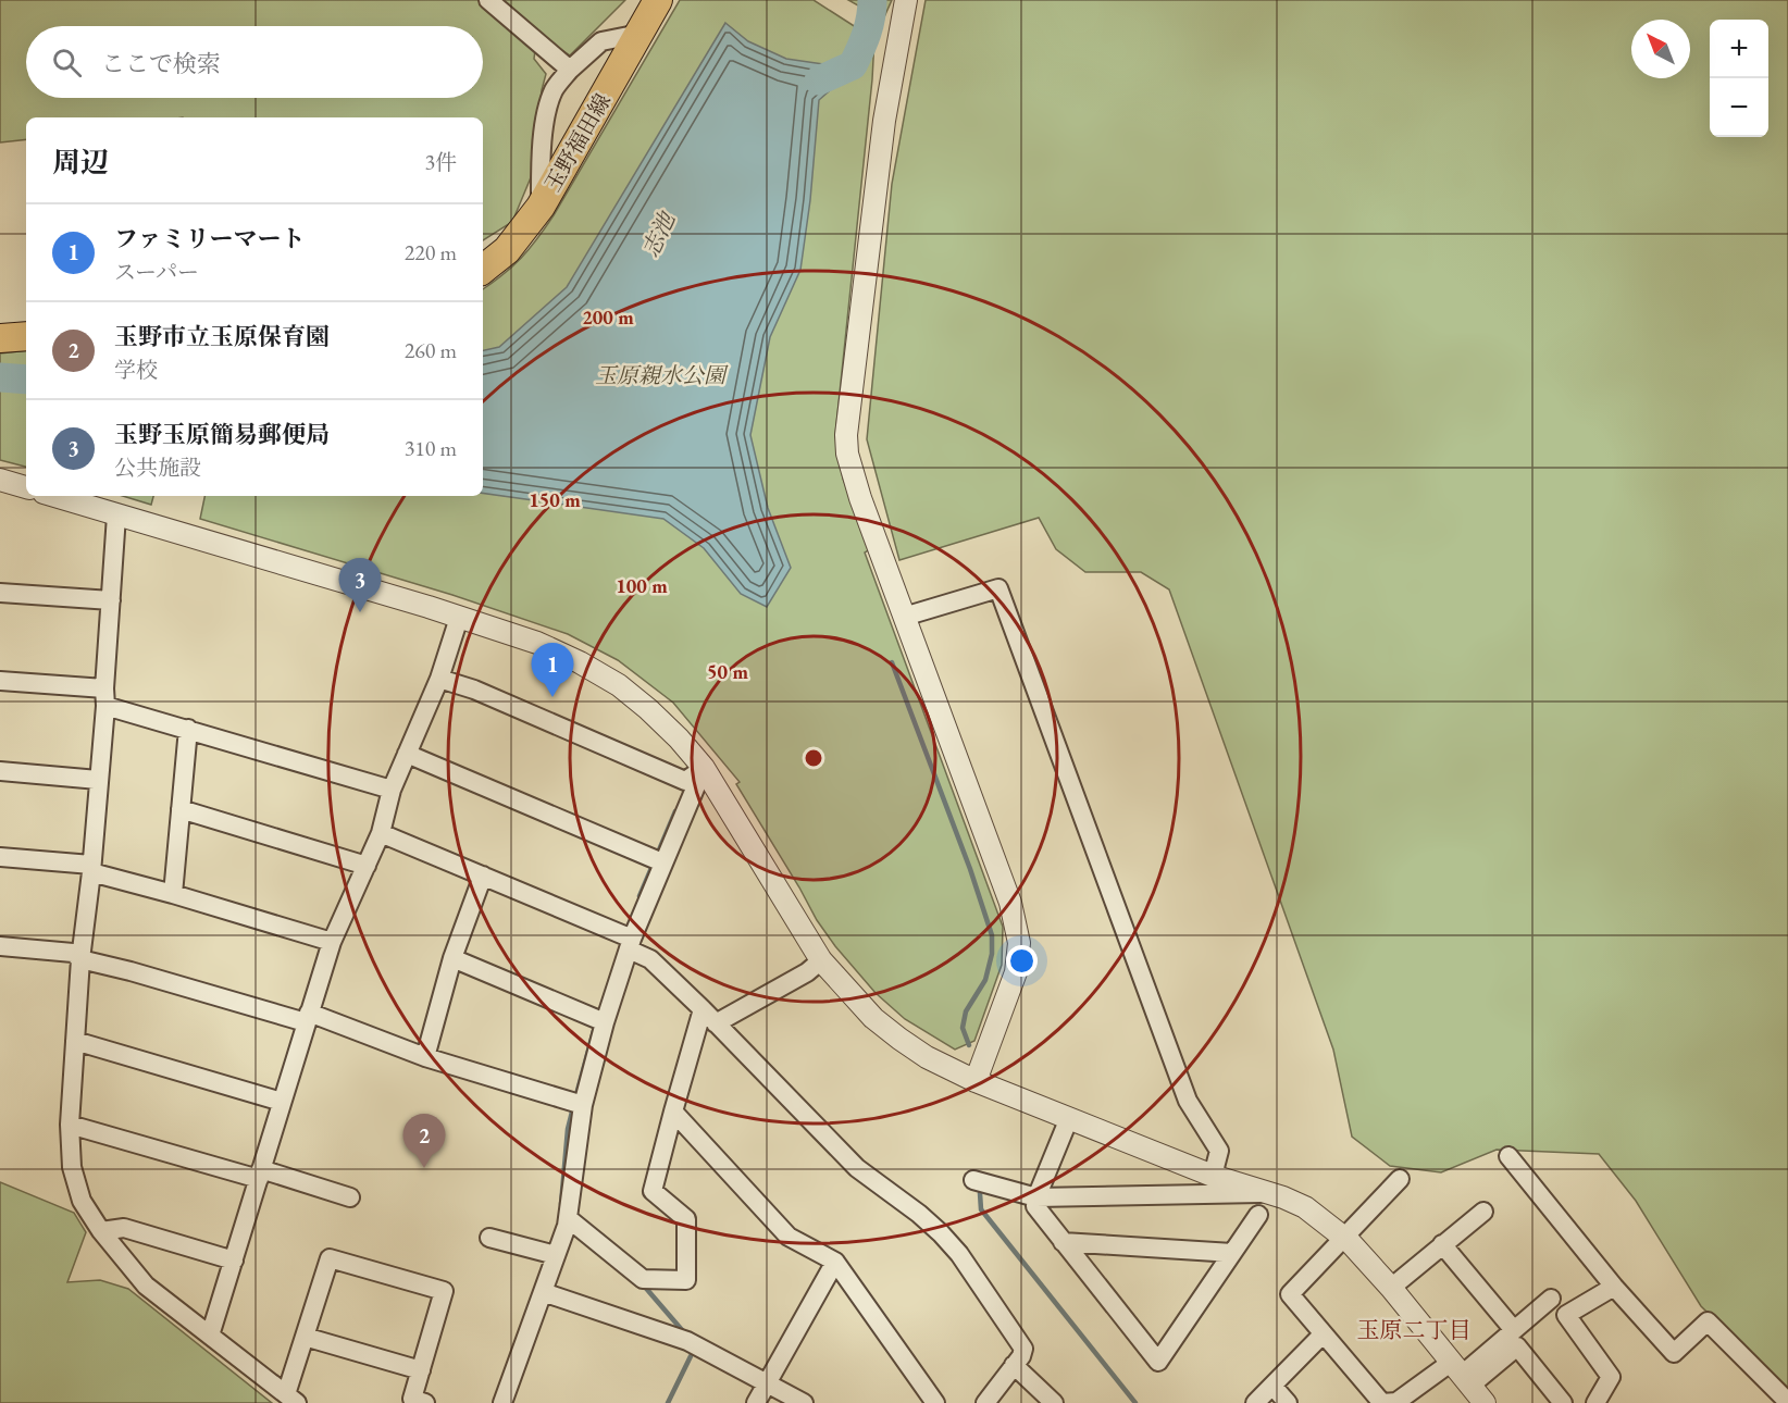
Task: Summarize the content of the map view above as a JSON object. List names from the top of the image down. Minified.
{"streets":{"main road":["玉野福田線"]},"districts":["玉原二丁目"],"water":["志池"],"parks":["玉原親水公園"],"north":"top left","page":{"map_buttons":["+","−"],"search":"ここで検索","heading":["周辺","3件"],"list":[{"mark":"1","name":"ファミリーマート","note":"スーパー","value":"220 m"},{"mark":"2","name":"玉野市立玉原保育園","note":"学校","value":"260 m"},{"mark":"3","name":"玉野玉原簡易郵便局","note":"公共施設","value":"310 m"}],"pins":["3","1","2"]},"rings":["200 m","150 m","100 m","50 m"]}
